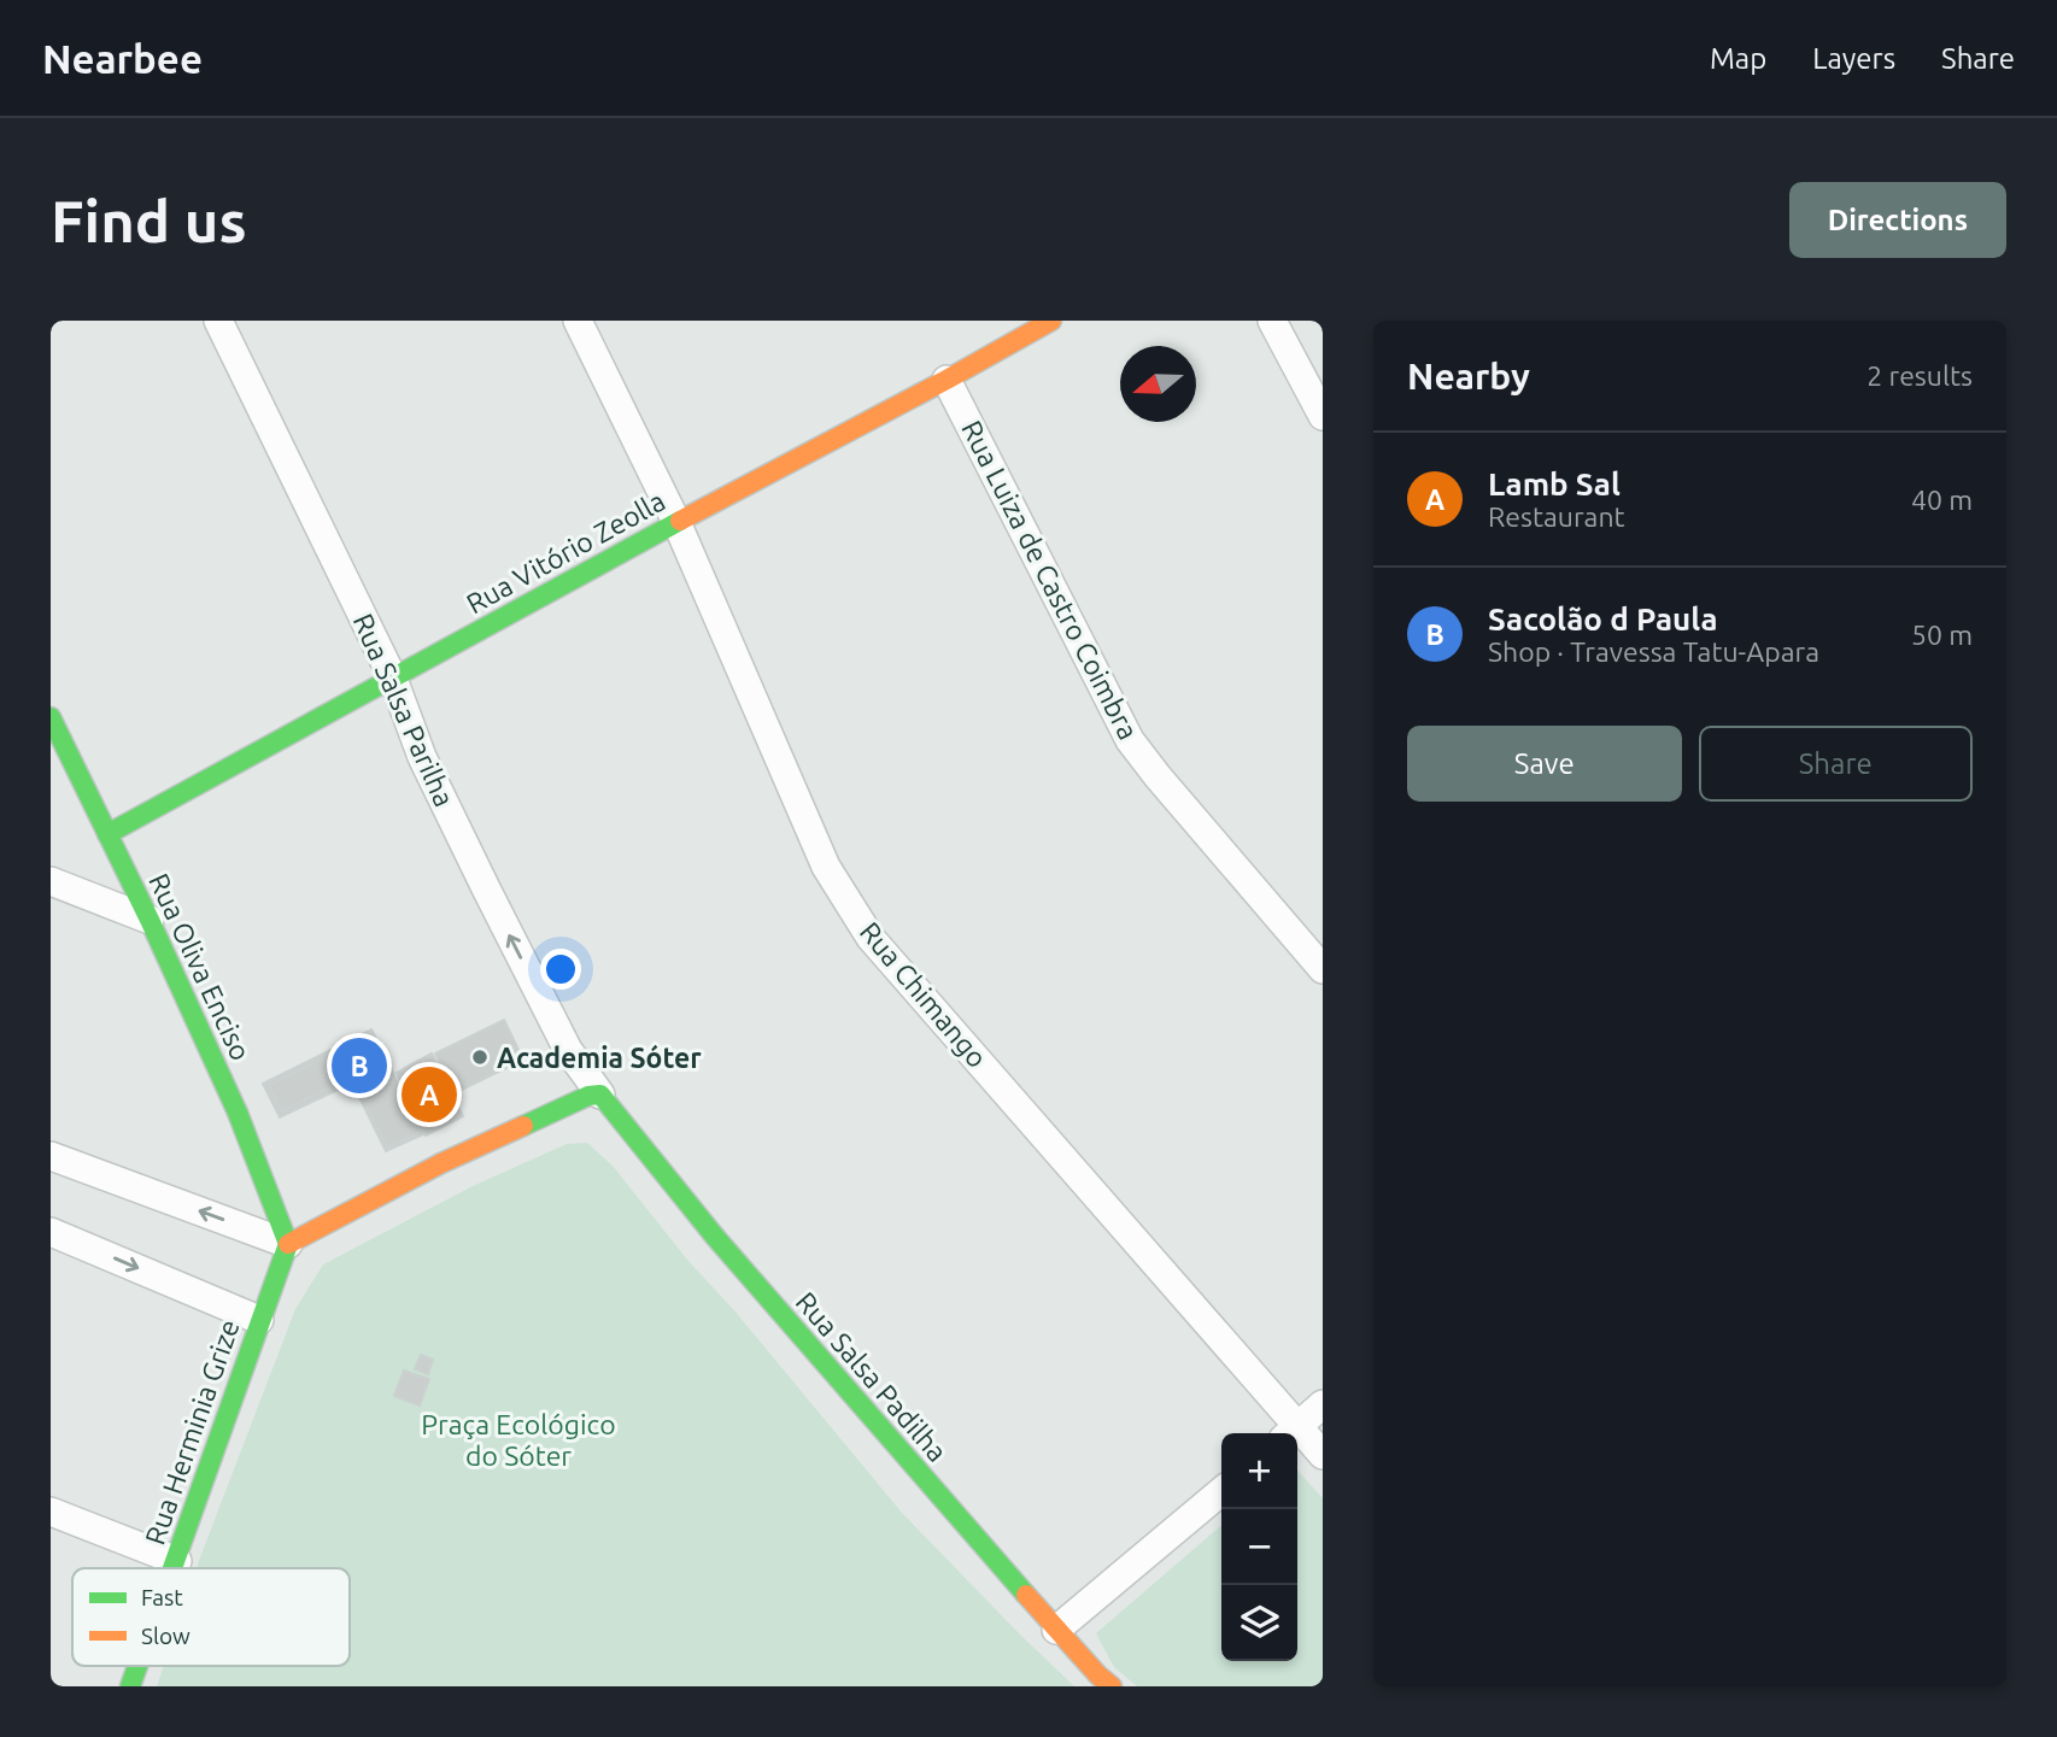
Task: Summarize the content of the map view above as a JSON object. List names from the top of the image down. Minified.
{"streets":{"main road":["Rua Vitório Zeolla","Rua Oliva Enciso","Rua Salsa Padilha","Rua Herminia Grize"],"street":["Rua Luiza de Castro Coimbra","Rua Salsa Parilha","Rua Chimango"]},"crossings":[["Rua Vitório Zeolla","Rua Luiza de Castro Coimbra"],["Rua Vitório Zeolla","Rua Salsa Parilha"],["Rua Vitório Zeolla","Rua Oliva Enciso"],["Rua Vitório Zeolla","Rua Chimango"],["Rua Salsa Parilha","Rua Salsa Padilha"],["Rua Oliva Enciso","Rua Herminia Grize"]],"one_way":["Rua Salsa Parilha"],"parks":["Praça Ecológico do Sóter"],"places":["Academia Sóter"],"legend":["Fast","Slow"],"north":"left","page":{"header":"Nearbee","nav":["Map","Layers","Share"],"buttons":["Directions",["Save","Share"]],"title":"Find us","heading":["Nearby","2 results"],"list":[{"mark":"A","name":"Lamb Sal","note":"Restaurant","value":"40 m"},{"mark":"B","name":"Sacolão d Paula","note":"Shop · Travessa Tatu-Apara","value":"50 m"}],"pins":["B","A"],"map_buttons":["+","−"]}}
